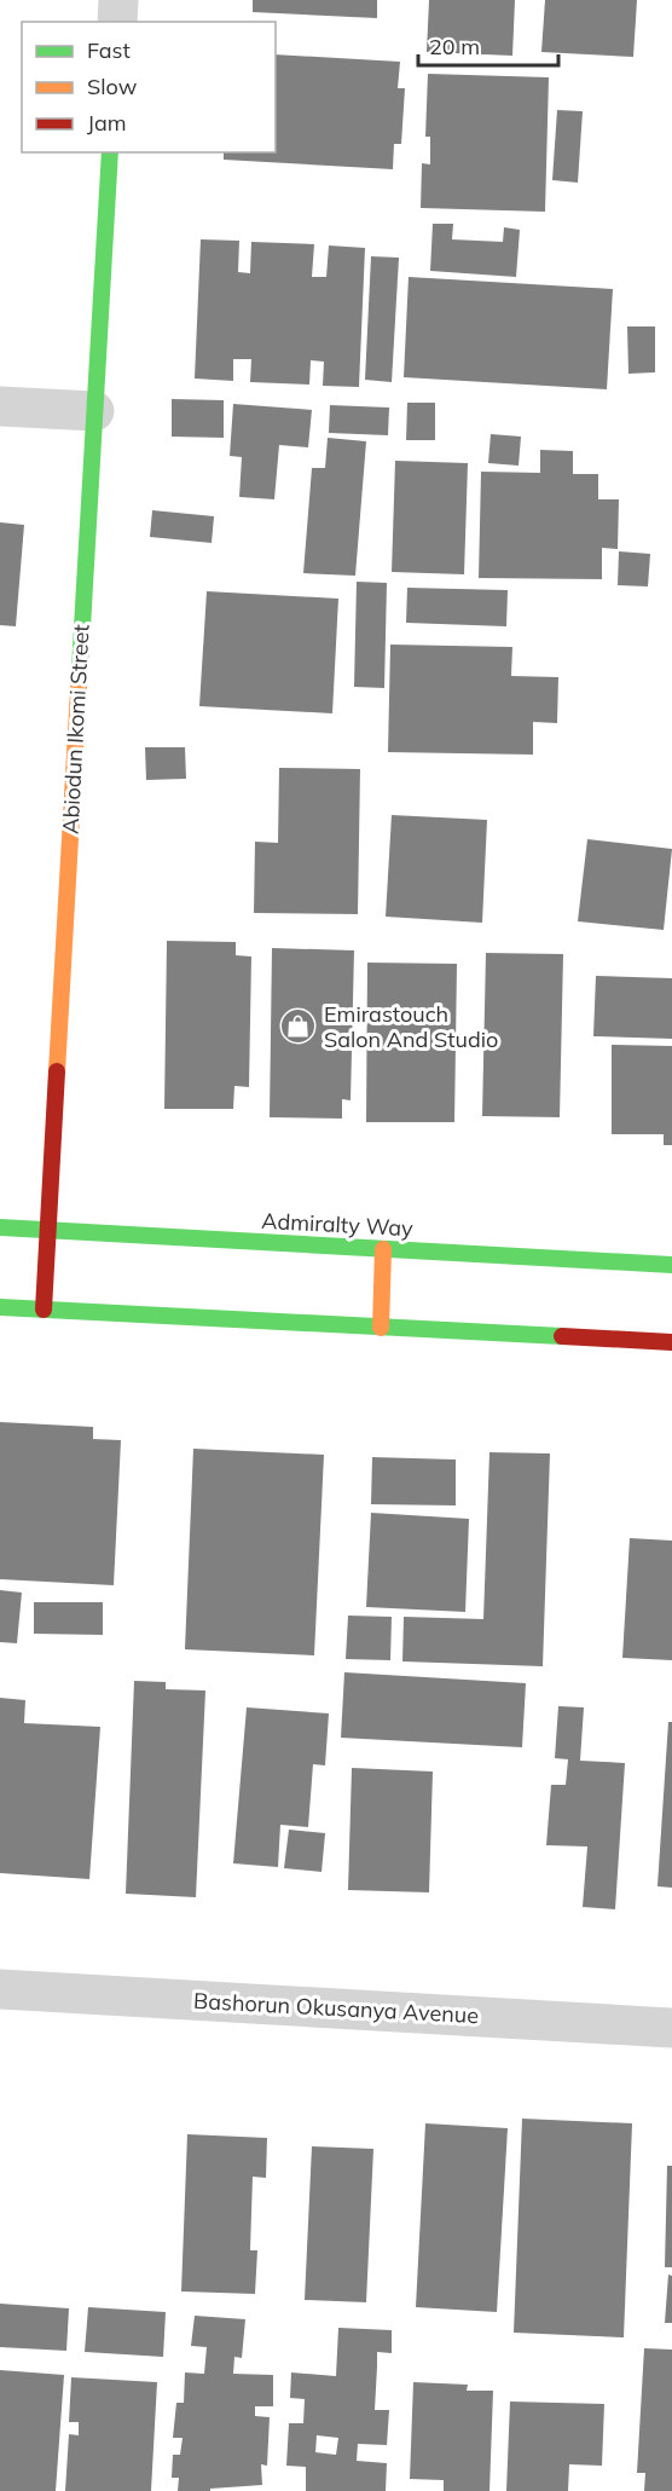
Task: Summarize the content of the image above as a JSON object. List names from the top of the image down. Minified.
{"streets":{"main road":["Abiodun Ikomi Street","Admiralty Way"],"street":["Bashorun Okusanya Avenue"]},"crossings":[["Abiodun Ikomi Street","Admiralty Way"]],"places":{"shop":["Emirastouch Salon And Studio"]},"legend":["Fast","Slow","Jam"],"scale_bar":"20 m"}
